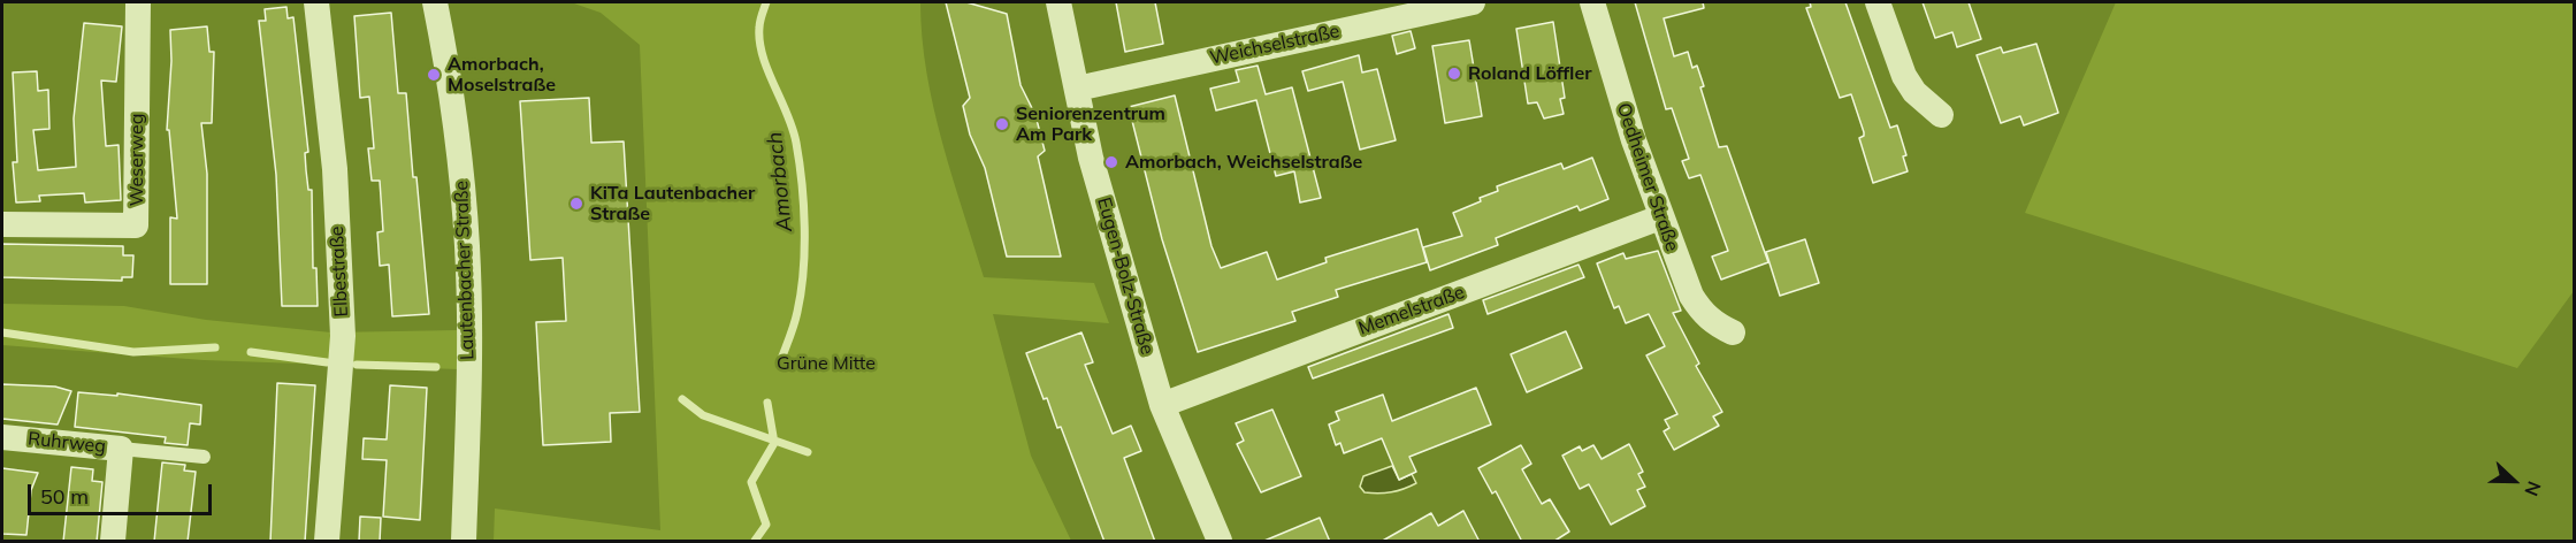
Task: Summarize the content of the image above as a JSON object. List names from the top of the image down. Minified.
{"streets":{"street":["Weichselstraße","Weserweg","Oedheimer Straße","Lautenbacher Straße","Elbestraße","Eugen-Bolz-Straße","Memelstraße","Ruhrweg"]},"crossings":[["Weichselstraße","Eugen-Bolz-Straße"],["Oedheimer Straße","Memelstraße"],["Eugen-Bolz-Straße","Memelstraße"]],"water":["Amorbach"],"parks":["Grüne Mitte"],"places":["Roland Löffler","Amorbach, Moselstraße","Seniorenzentrum Am Park","Amorbach, Weichselstraße","KiTa Lautenbacher Straße"],"scale_bar":"50 m","north":"right"}
